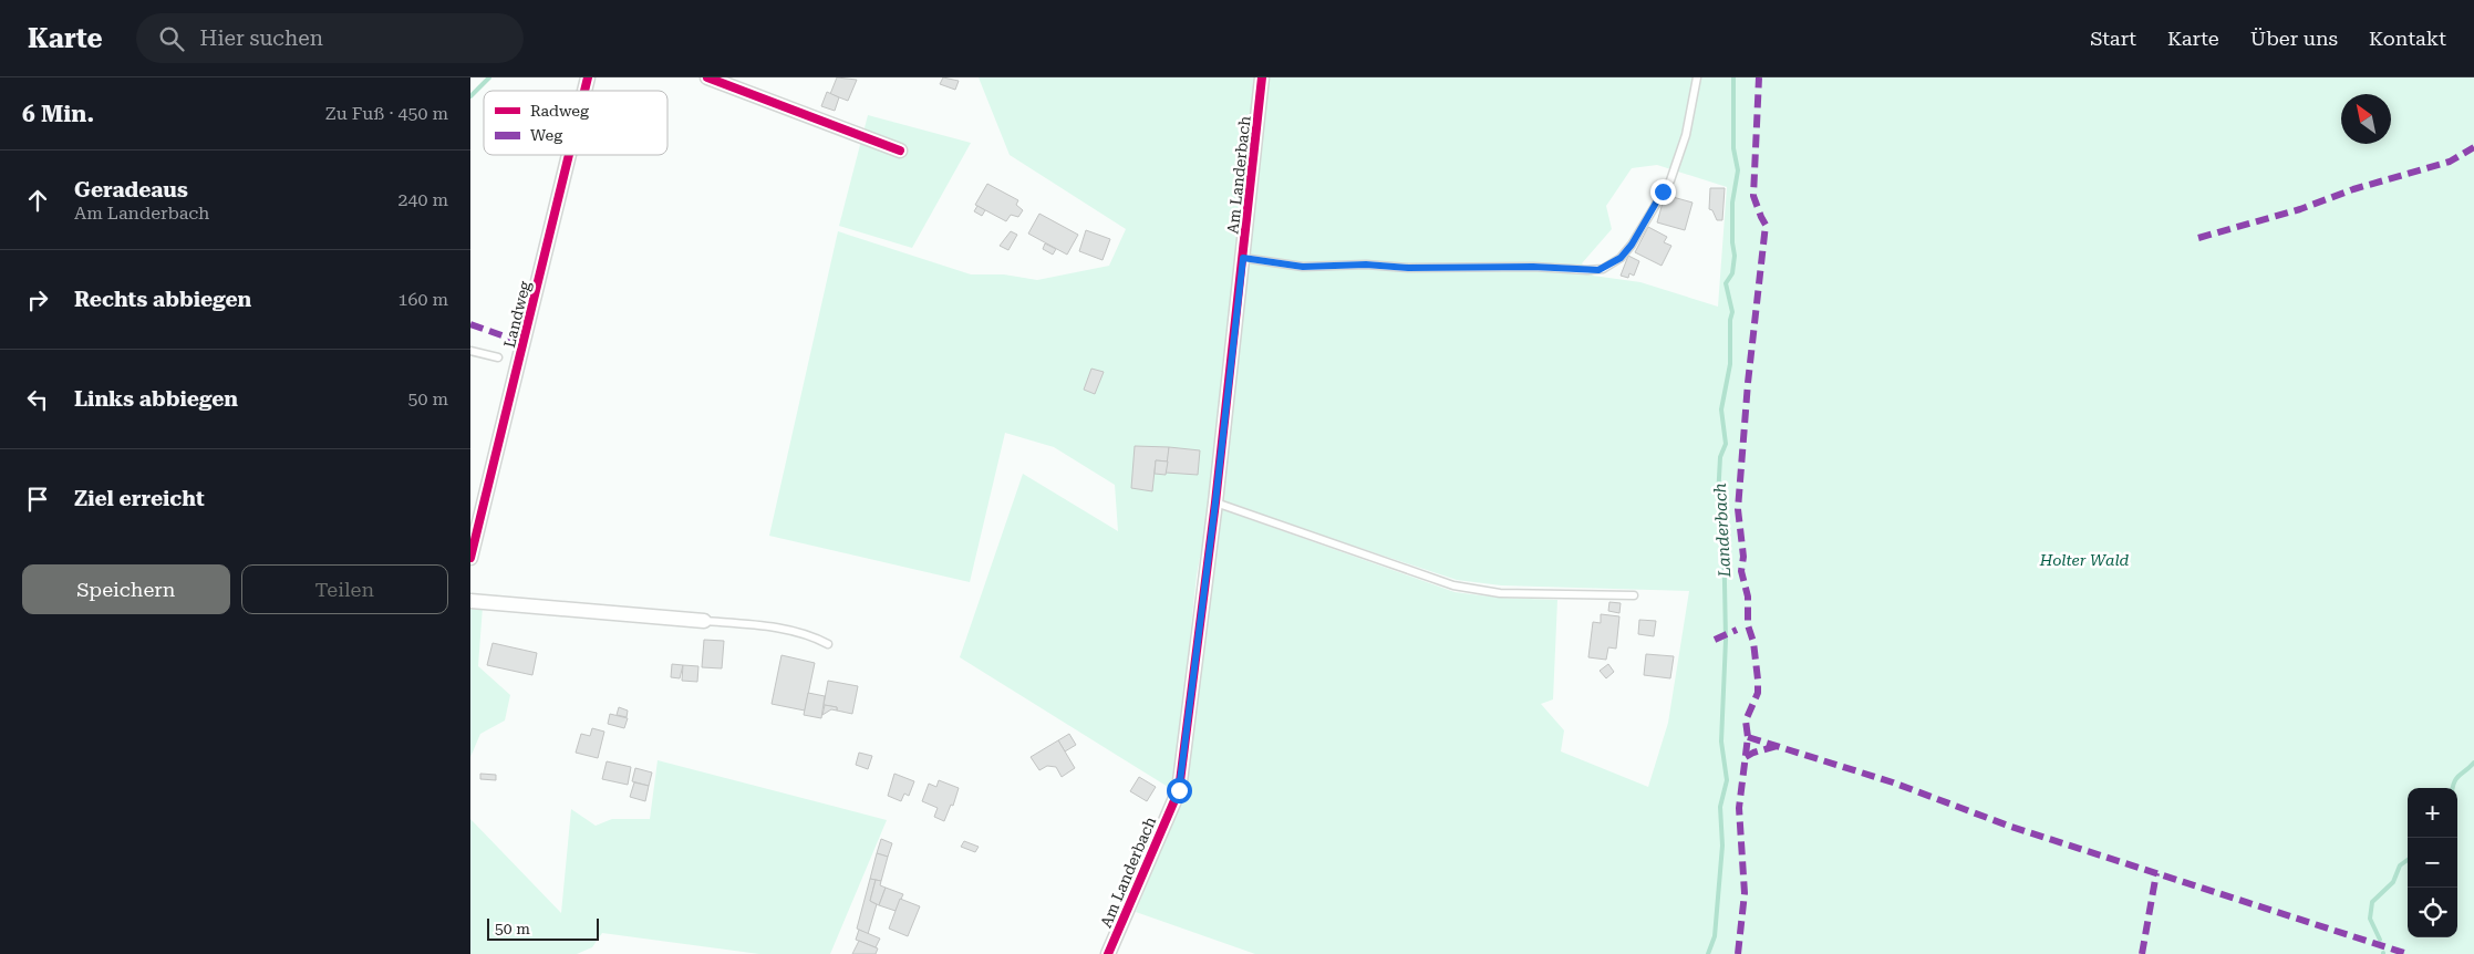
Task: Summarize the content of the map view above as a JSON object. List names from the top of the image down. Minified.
{"streets":{"street":["Am Landerbach","Landweg"]},"water":["Landerbach"],"parks":["Holter Wald"],"legend":["Radweg","Weg"],"scale_bar":"50 m","north":"top left","page":{"header":"Karte","search":"Hier suchen","nav":["Start","Karte","Über uns","Kontakt"],"heading":["6 Min.","Zu Fuß · 450 m"],"list":[["Geradeaus","Am Landerbach","240 m"],["Rechts abbiegen","160 m"],["Links abbiegen","50 m"],"Ziel erreicht"],"buttons":["Speichern","Teilen"],"map_buttons":["+","−"],"scale":"50 m"}}
